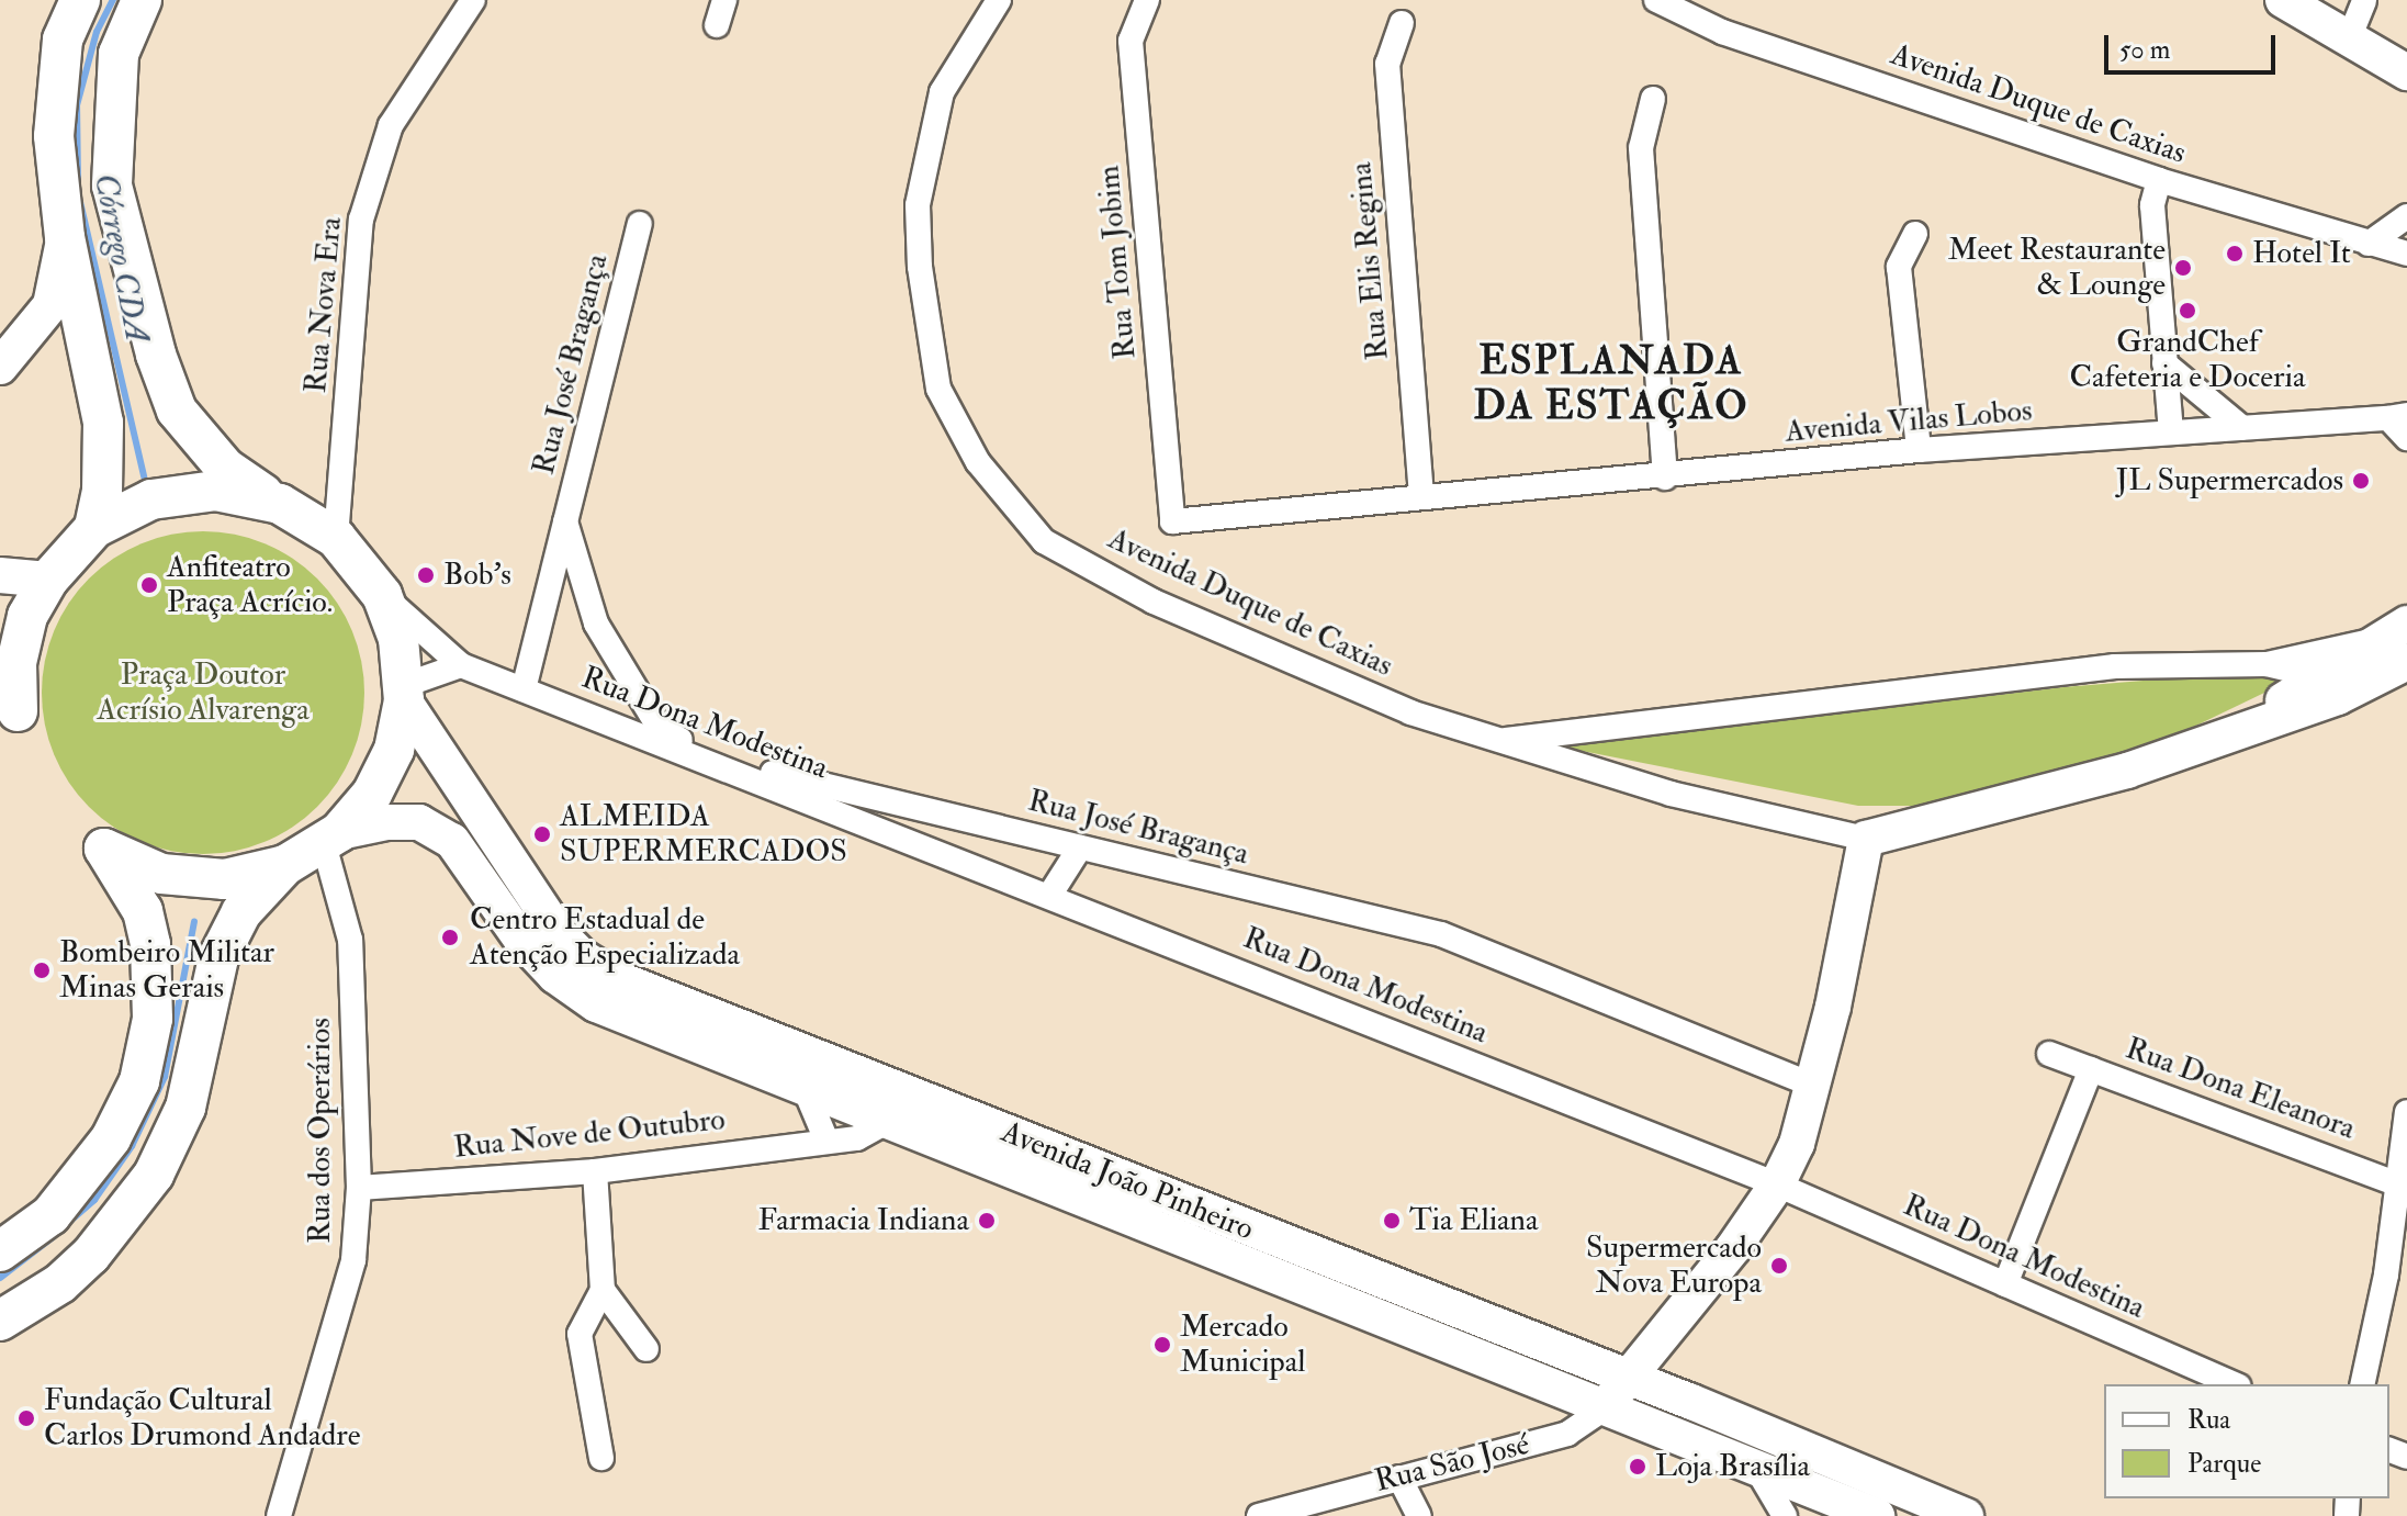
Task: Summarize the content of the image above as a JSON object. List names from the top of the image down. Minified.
{"streets":{"main road":["Avenida João Pinheiro","Rua São José"],"street":["Avenida Duque de Caxias","Rua Elis Regina","Rua Tom Jobim","Rua Nova Era","Rua José Bragança","Avenida Vilas Lobos","Rua Dona Modestina","Rua Dona Eleanora","Rua dos Operários","Rua Nove de Outubro"]},"crossings":[["Avenida Duque de Caxias","Rua São José"],["Rua Elis Regina","Avenida Vilas Lobos"],["Rua Tom Jobim","Avenida Vilas Lobos"],["Rua José Bragança","Rua Dona Modestina"],["Rua José Bragança","Rua São José"],["Rua Dona Modestina","Rua São José"],["Rua dos Operários","Rua Nove de Outubro"],["Rua dos Operários","Avenida João Pinheiro"],["Rua Nove de Outubro","Avenida João Pinheiro"],["Avenida João Pinheiro","Rua São José"]],"districts":["ESPLANADA DA ESTAÇÃO"],"water":["Córrego CDA"],"parks":["Praça Doutor Acrísio Alvarenga"],"places":["Hotel It","Meet Restaurante & Lounge","GrandChef Cafeteria e Doceria","JL Supermercados","Bob's","Anfiteatro Praça Acrício.","ALMEIDA SUPERMERCADOS","Centro Estadual de Atenção Especializada","Bombeiro Militar Minas Gerais","Farmacia Indiana","Tia Eliana","Supermercado Nova Europa","Mercado Municipal","Fundação Cultural Carlos Drumond Andadre","Loja Brasília"],"legend":["Rua","Parque"],"scale_bar":"50 m"}
